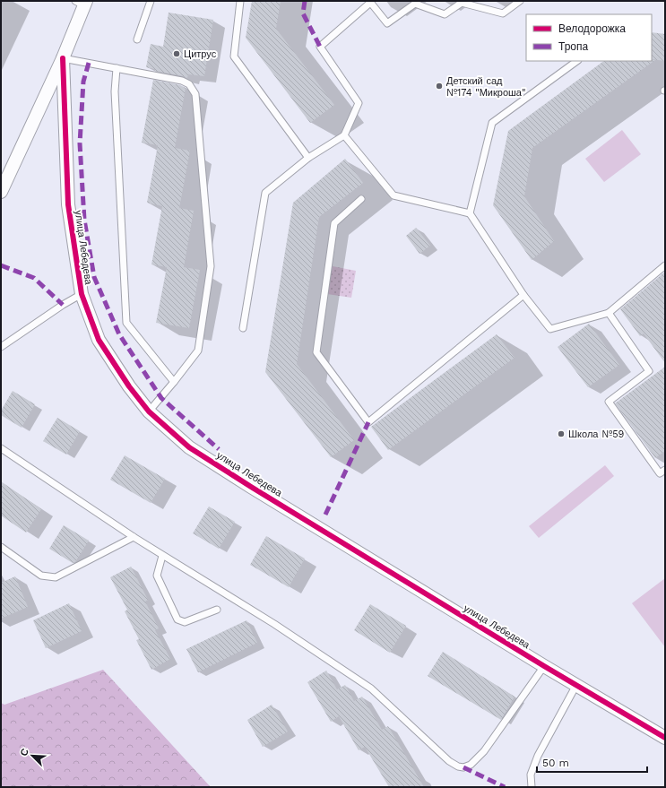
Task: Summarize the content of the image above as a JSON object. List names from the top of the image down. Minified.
{"streets":{"street":["улица Лебедева"]},"places":["Цитрус","Детский сад №174 \"Микроша\"","Школа №59"],"legend":["Велодорожка","Тропа"],"scale_bar":"50 m","north":"top left"}
